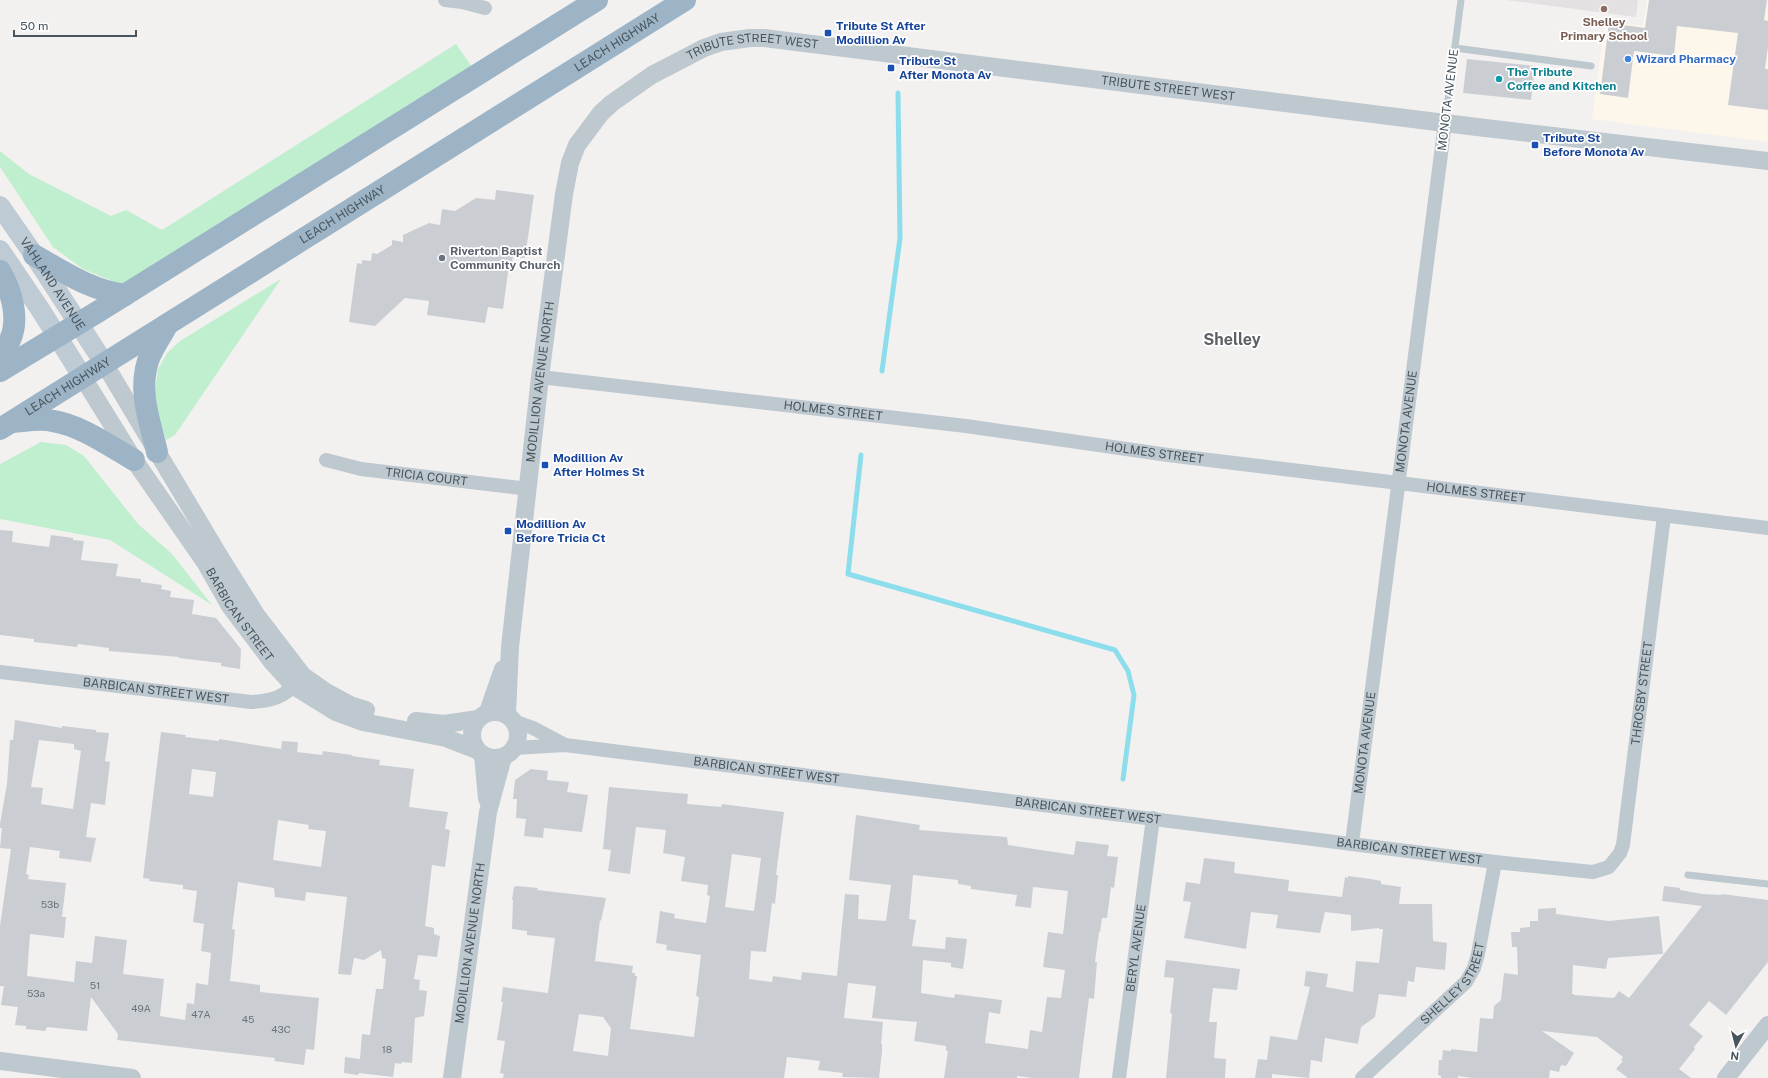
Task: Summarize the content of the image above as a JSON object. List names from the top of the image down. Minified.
{"streets":{"highway":["LEACH HIGHWAY"],"main road":["VAHLAND AVENUE"],"street":["TRIBUTE STREET WEST","MONOTA AVENUE","MODILLION AVENUE NORTH","HOLMES STREET","TRICIA COURT","BARBICAN STREET","BARBICAN STREET WEST","THROSBY STREET","BERYL AVENUE","SHELLEY STREET"]},"crossings":[["LEACH HIGHWAY","VAHLAND AVENUE"],["LEACH HIGHWAY","BARBICAN STREET"],["TRIBUTE STREET WEST","MONOTA AVENUE"],["TRIBUTE STREET WEST","MODILLION AVENUE NORTH"],["MONOTA AVENUE","HOLMES STREET"],["MONOTA AVENUE","BARBICAN STREET WEST"],["VAHLAND AVENUE","BARBICAN STREET"],["MODILLION AVENUE NORTH","HOLMES STREET"],["MODILLION AVENUE NORTH","TRICIA COURT"],["MODILLION AVENUE NORTH","BARBICAN STREET"],["MODILLION AVENUE NORTH","BARBICAN STREET WEST"],["HOLMES STREET","THROSBY STREET"],["BARBICAN STREET","BARBICAN STREET WEST"],["BARBICAN STREET WEST","THROSBY STREET"],["BARBICAN STREET WEST","BERYL AVENUE"],["BARBICAN STREET WEST","SHELLEY STREET"]],"districts":["Shelley"],"places":{"other":["Shelley Primary School","Wizard Pharmacy","The Tribute Coffee and Kitchen","Riverton Baptist Community Church"],"transit":["Tribute St After Modillion Av","Tribute St After Monota Av","Tribute St Before Monota Av","Modillion Av After Holmes St","Modillion Av Before Tricia Ct"]},"house_numbers":["53b","51","53a","49A","47A","45","43C","18"],"scale_bar":"50 m","north":"bottom"}
